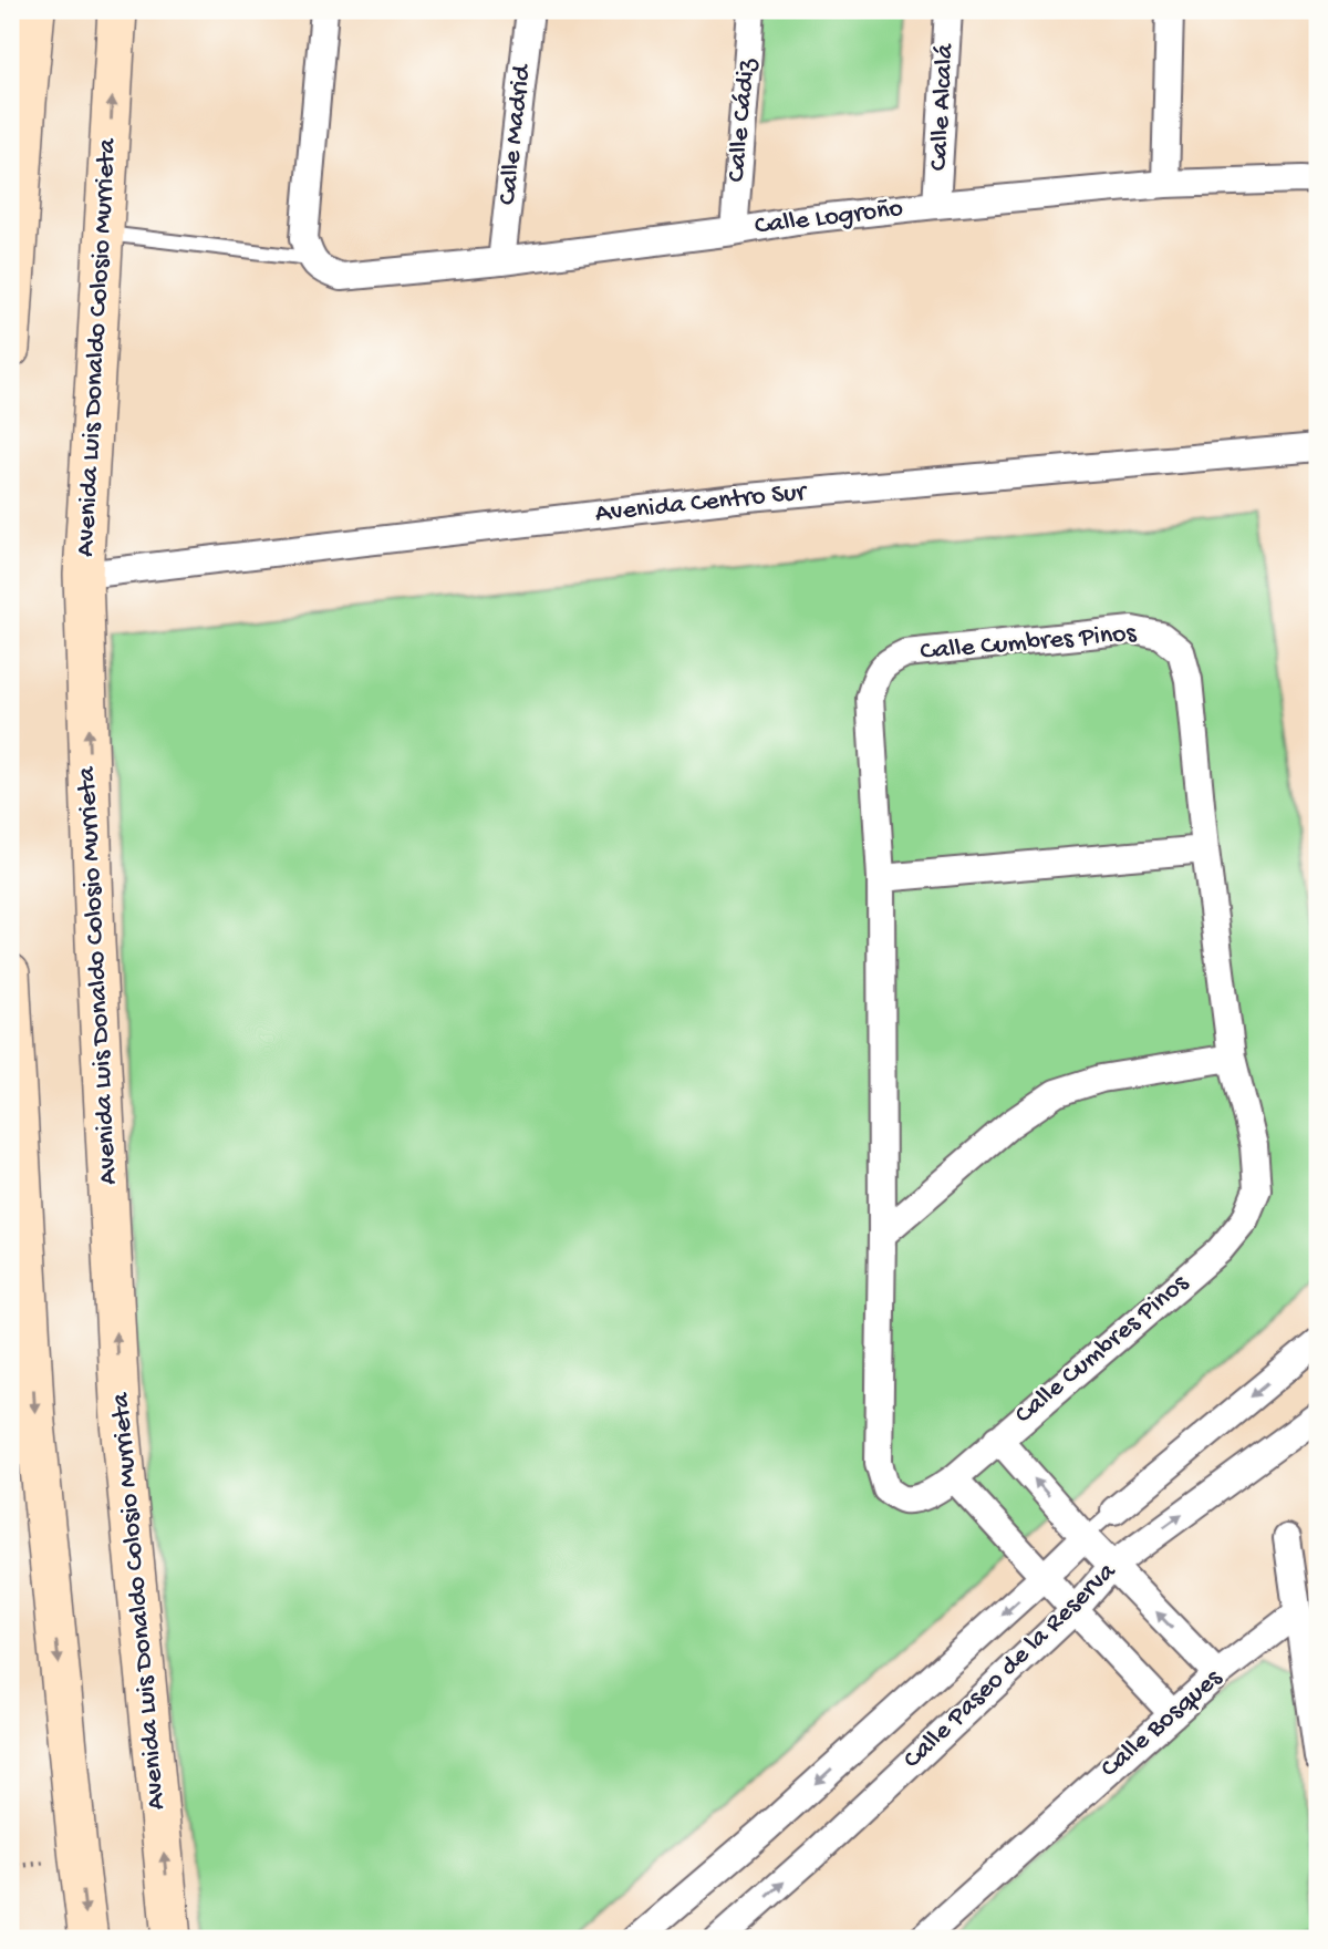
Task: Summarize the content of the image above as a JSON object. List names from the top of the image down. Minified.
{"streets":{"main road":["Avenida Luis Donaldo Colosio Murrieta"],"street":["Calle Alcalá","Calle Cádiz","Calle Madrid","Calle Logroño","Avenida Centro Sur","Calle Cumbres Pinos","Calle Paseo de la Reserva","Calle Bosques"]},"crossings":[["Calle Alcalá","Calle Logroño"],["Calle Cádiz","Calle Logroño"],["Calle Madrid","Calle Logroño"],["Avenida Luis Donaldo Colosio Murrieta","Avenida Centro Sur"]]}
